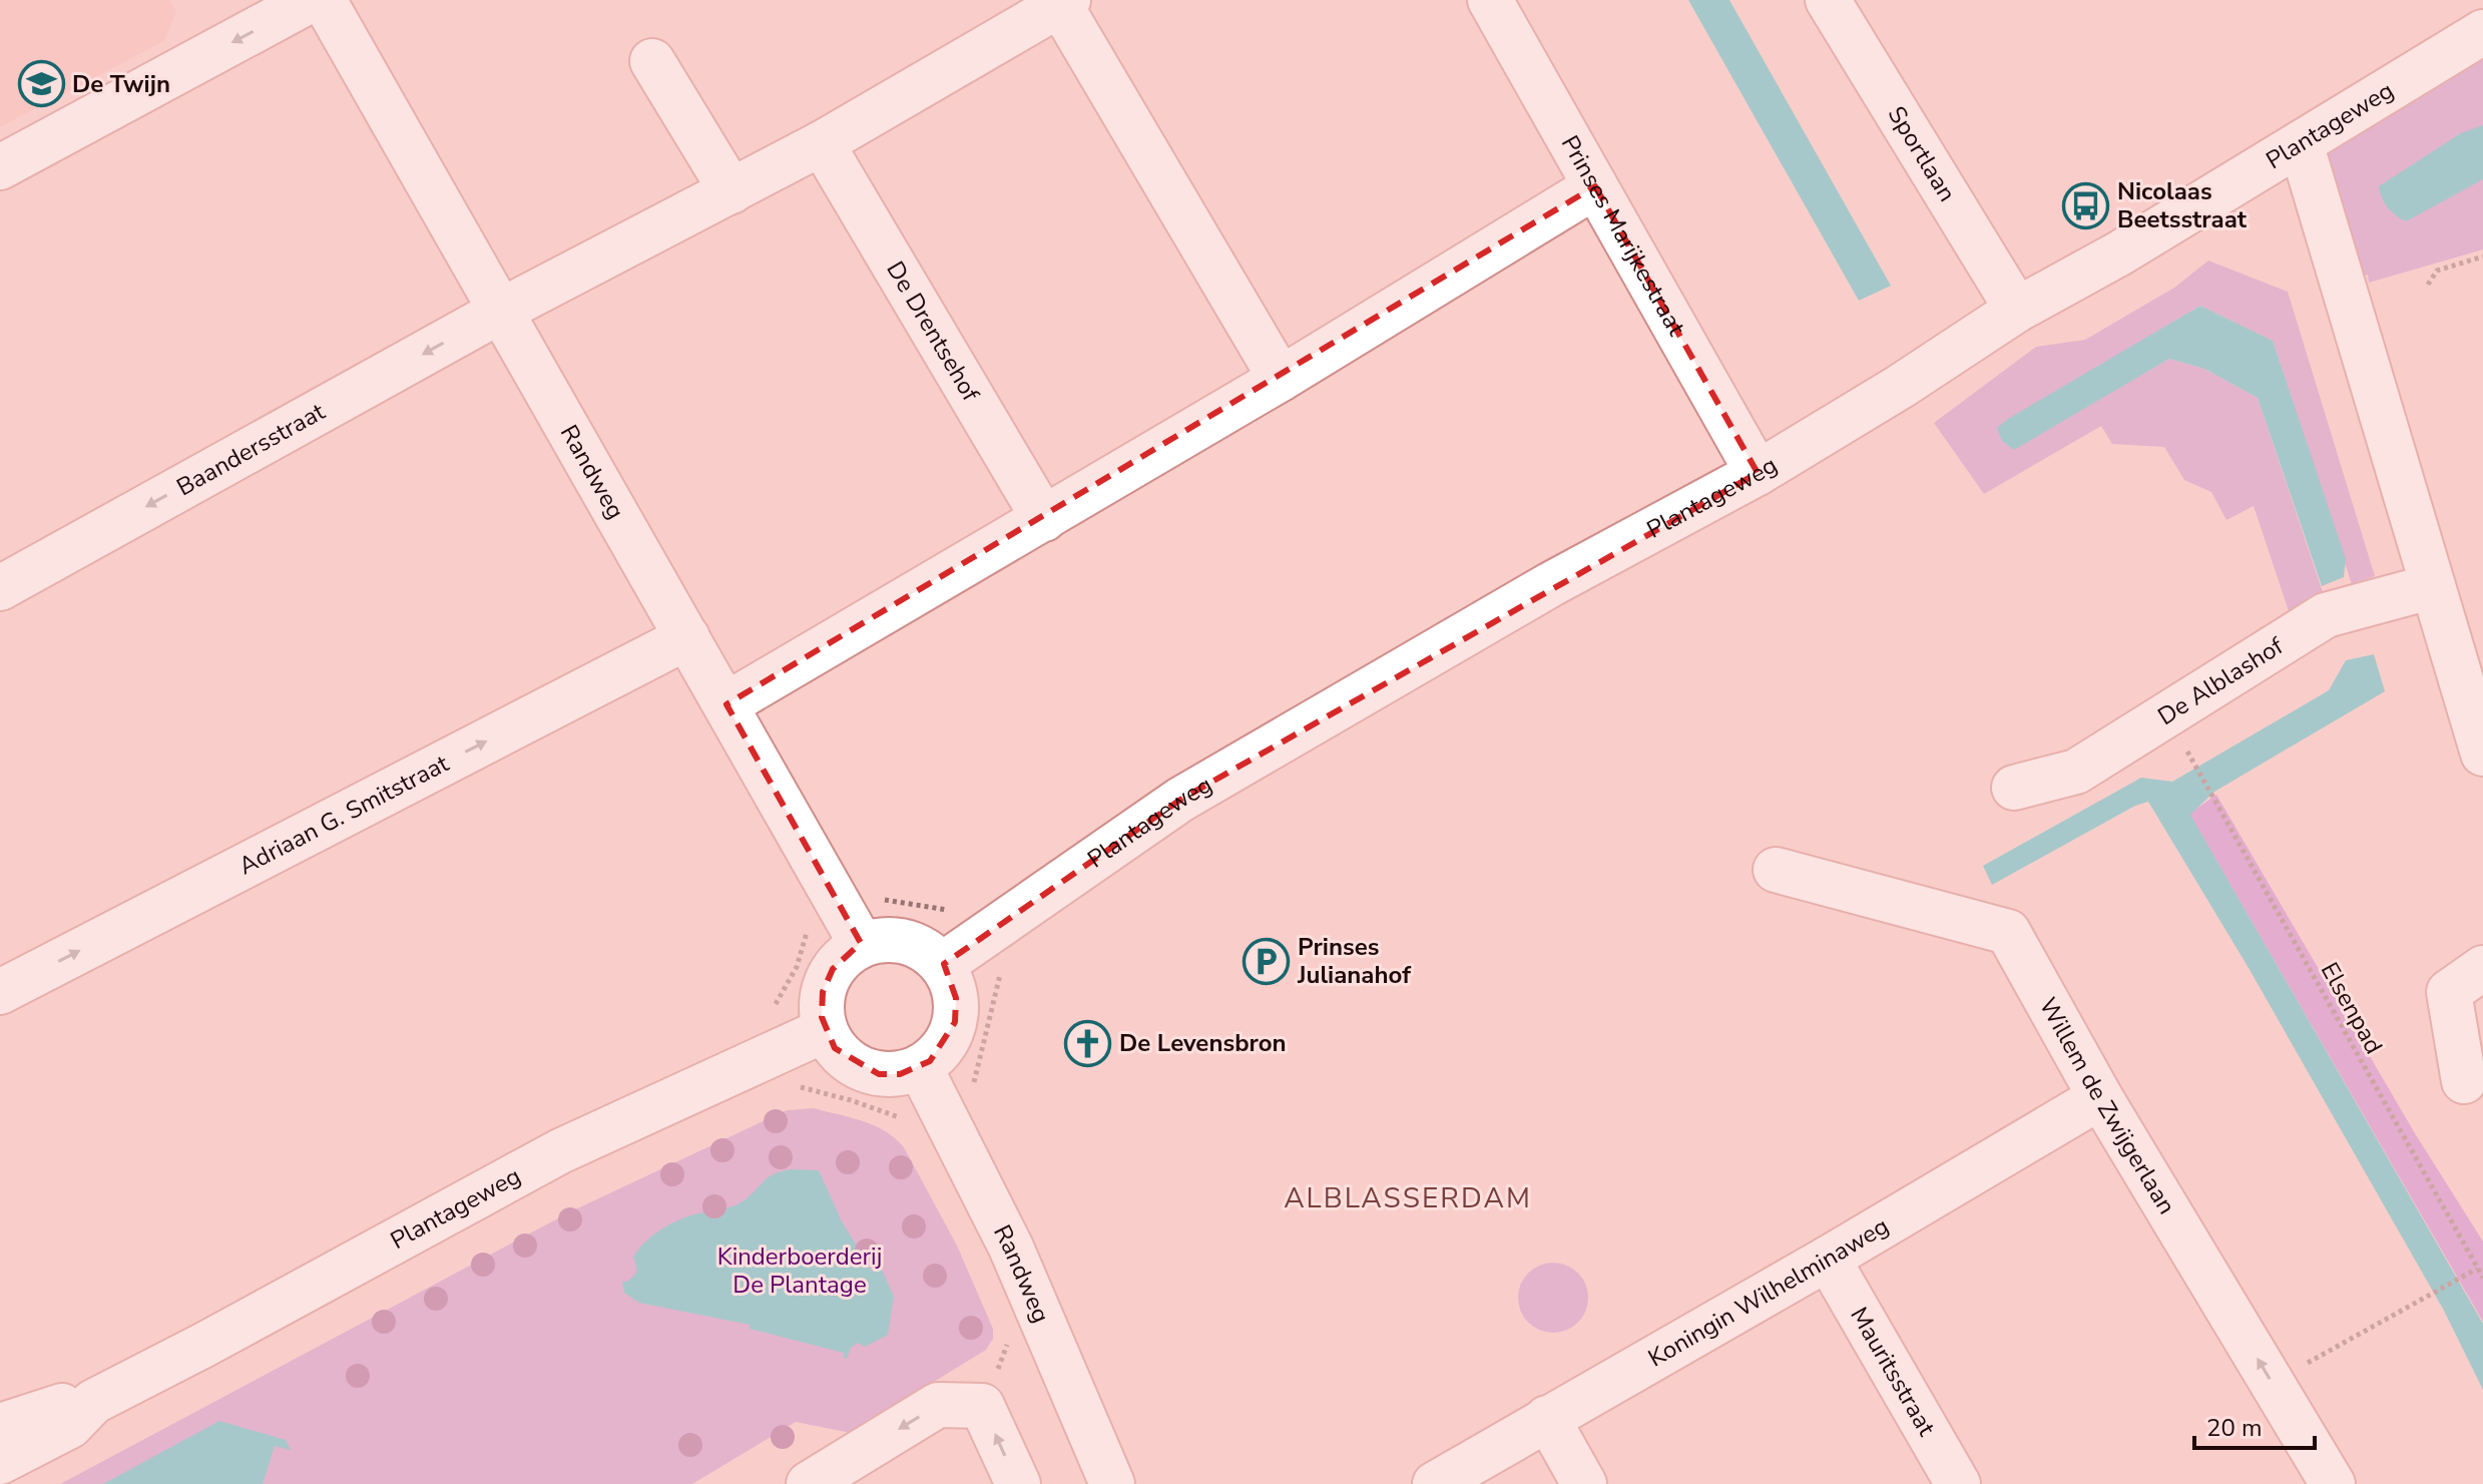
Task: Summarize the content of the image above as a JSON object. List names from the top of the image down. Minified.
{"streets":{"street":["Plantageweg","Sportlaan","Prinses Marijkestraat","De Drentsehof","Baandersstraat","Randweg","De Alblashof","Adriaan G. Smitstraat","Willem de Zwijgerlaan","Koningin Wilhelminaweg","Mauritsstraat"],"path":["Elsenpad"]},"crossings":[["Plantageweg","Sportlaan"],["Plantageweg","Prinses Marijkestraat"],["Plantageweg","Randweg"],["Baandersstraat","Randweg"],["Randweg","Adriaan G. Smitstraat"],["Willem de Zwijgerlaan","Koningin Wilhelminaweg"],["Koningin Wilhelminaweg","Mauritsstraat"]],"one_way":["Adriaan G. Smitstraat","Willem de Zwijgerlaan"],"districts":["ALBLASSERDAM"],"parks":["Kinderboerderij De Plantage"],"places":{"school or university":["De Twijn"],"bus stop":["Nicolaas Beetsstraat"],"parking":["Prinses Julianahof"],"church":["De Levensbron"]},"scale_bar":"20 m"}
